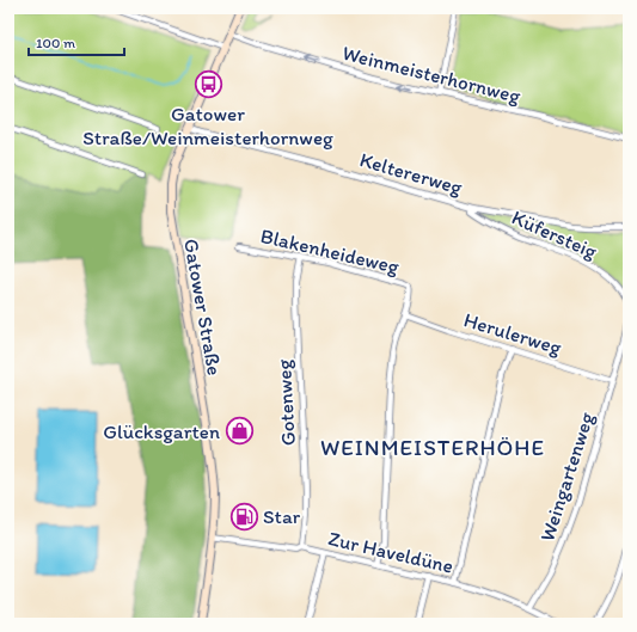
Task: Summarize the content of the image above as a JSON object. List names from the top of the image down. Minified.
{"streets":{"main road":["Gatower Straße"],"street":["Weinmeisterhornweg","Keltererweg","Küfersteig","Blakenheideweg","Herulerweg","Gotenweg","Weingartenweg","Zur Haveldüne"]},"crossings":[["Weinmeisterhornweg","Gatower Straße"],["Keltererweg","Küfersteig"],["Keltererweg","Gatower Straße"],["Küfersteig","Weingartenweg"],["Blakenheideweg","Herulerweg"],["Blakenheideweg","Gotenweg"],["Gatower Straße","Zur Haveldüne"],["Herulerweg","Weingartenweg"],["Gotenweg","Zur Haveldüne"],["Weingartenweg","Zur Haveldüne"]],"one_way":["Weinmeisterhornweg"],"districts":["WEINMEISTERHÖHE"],"places":{"bus stop":["Gatower Straße/Weinmeisterhornweg"],"shop":["Glücksgarten"],"fuel station":["Star"]},"scale_bar":"100 m"}
